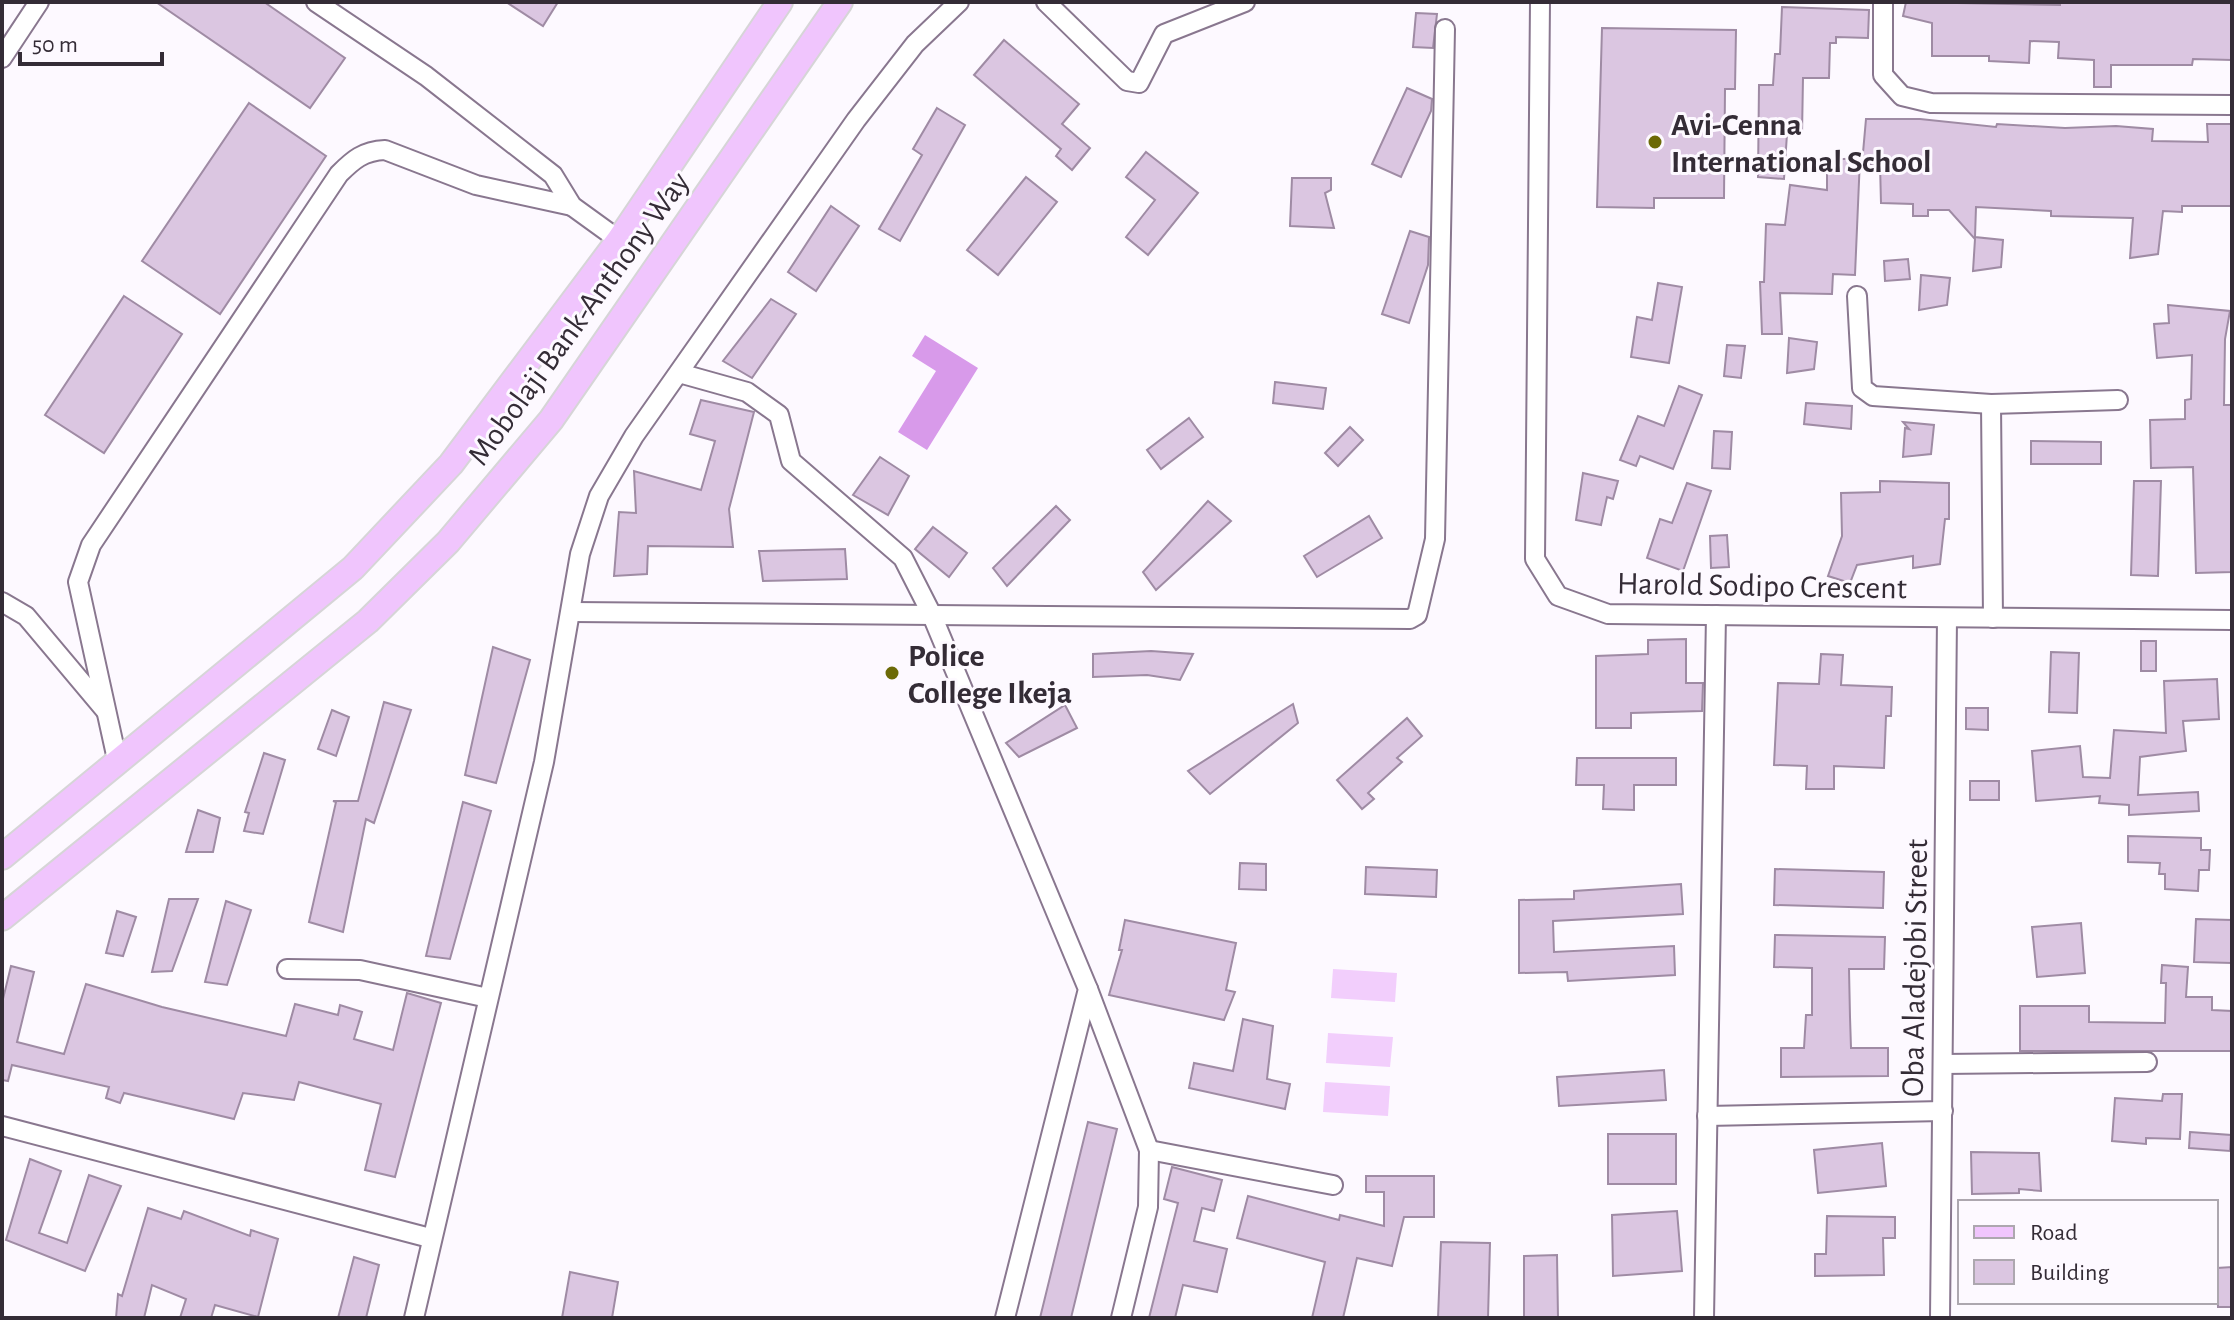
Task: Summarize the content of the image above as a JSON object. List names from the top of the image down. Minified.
{"streets":{"main road":["Mobolaji Bank-Anthony Way"],"street":["Harold Sodipo Crescent","Oba Aladejobi Street"]},"crossings":[["Harold Sodipo Crescent","Oba Aladejobi Street"]],"places":["Avi-Cenna International School","Police College Ikeja"],"legend":["Road","Building"],"scale_bar":"50 m"}
